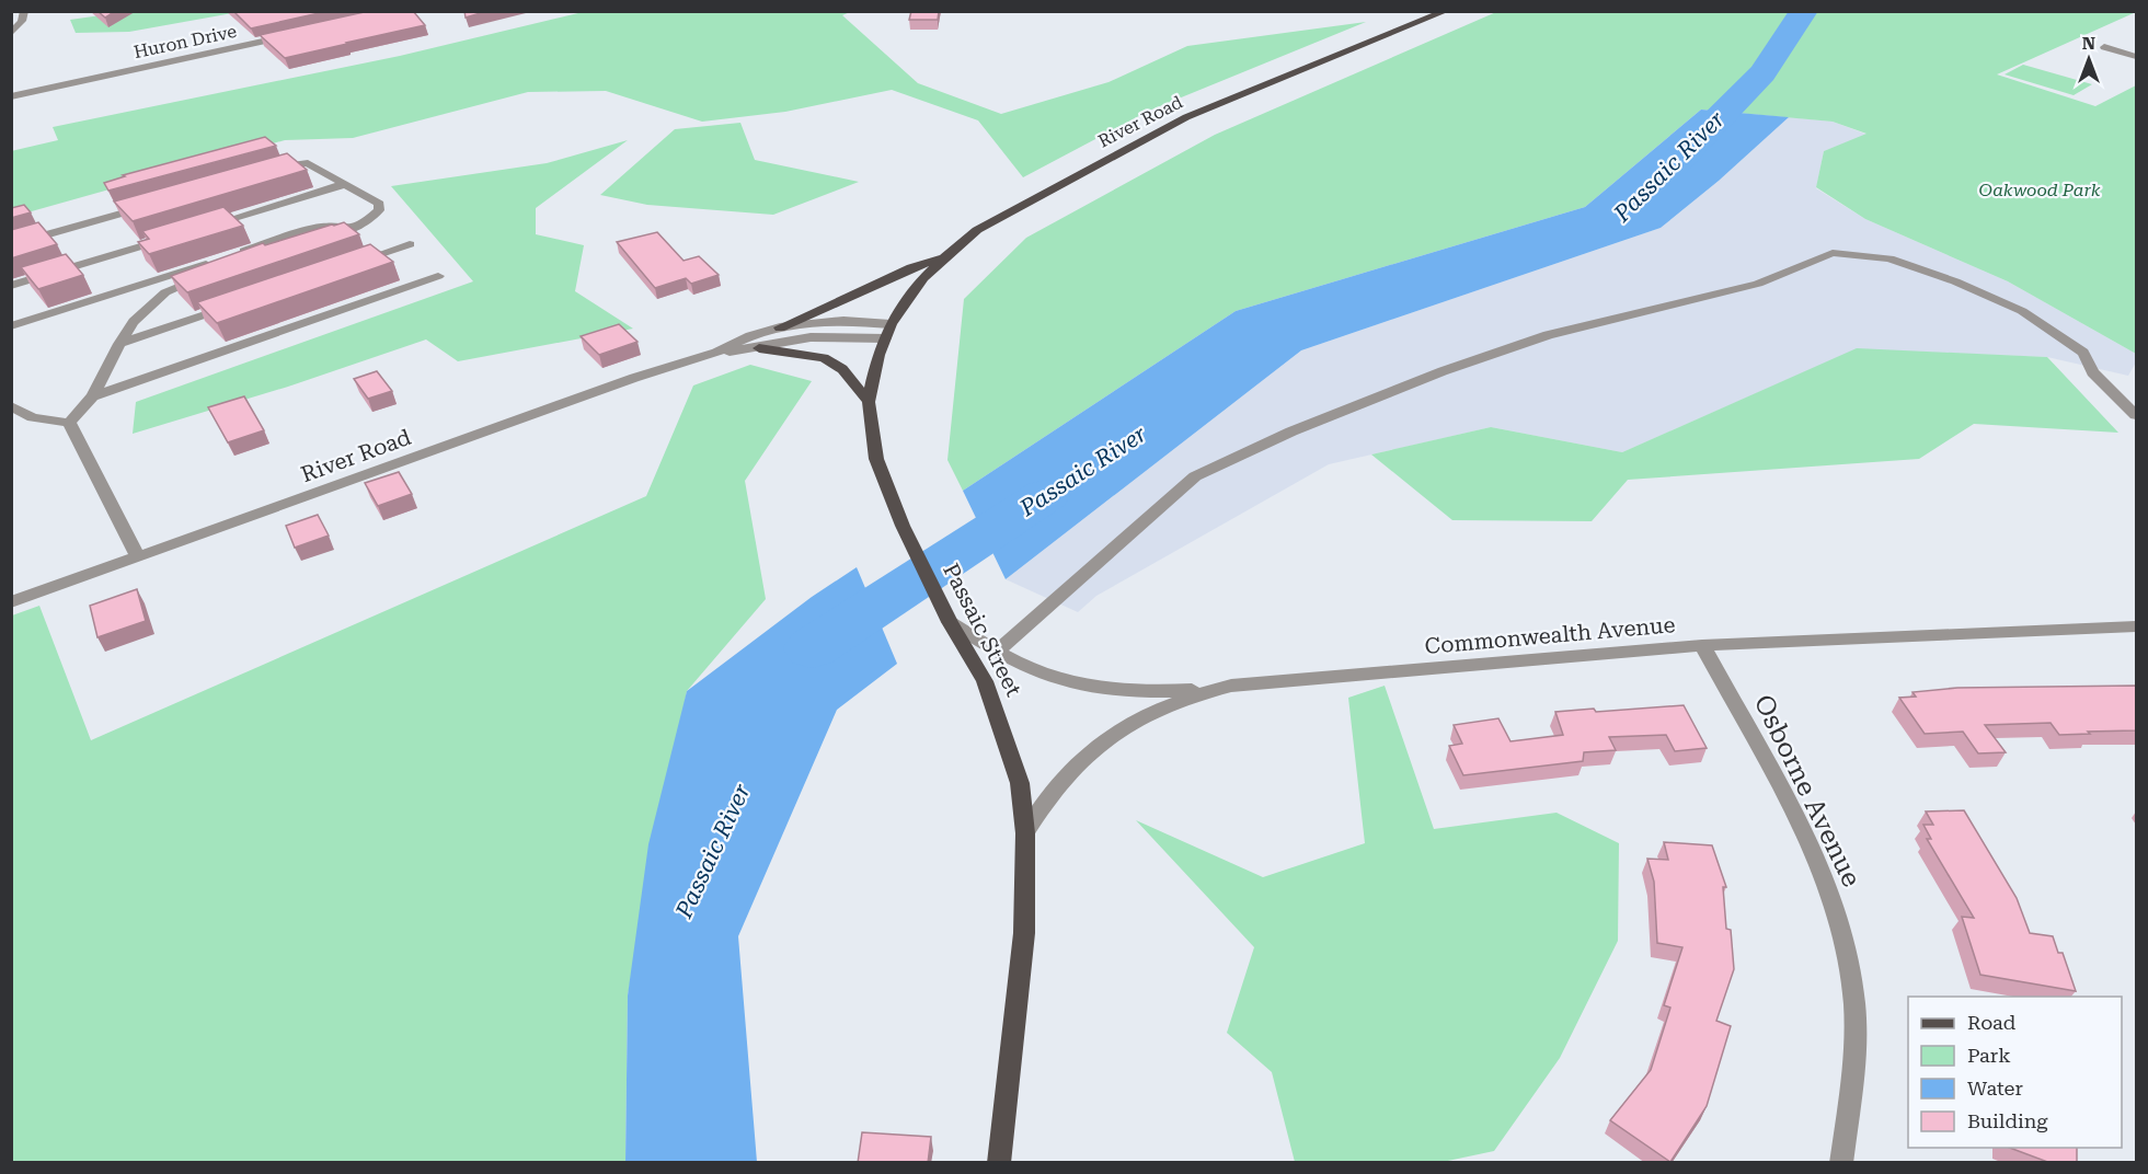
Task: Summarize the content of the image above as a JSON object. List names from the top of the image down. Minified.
{"streets":{"main road":["River Road","Passaic Street"],"street":["Huron Drive","Commonwealth Avenue","Osborne Avenue"]},"crossings":[["River Road","Passaic Street"],["Passaic Street","Commonwealth Avenue"],["Commonwealth Avenue","Osborne Avenue"]],"water":["Passaic River"],"parks":["Oakwood Park"],"legend":["Road","Park","Water","Building"],"north":"top"}
